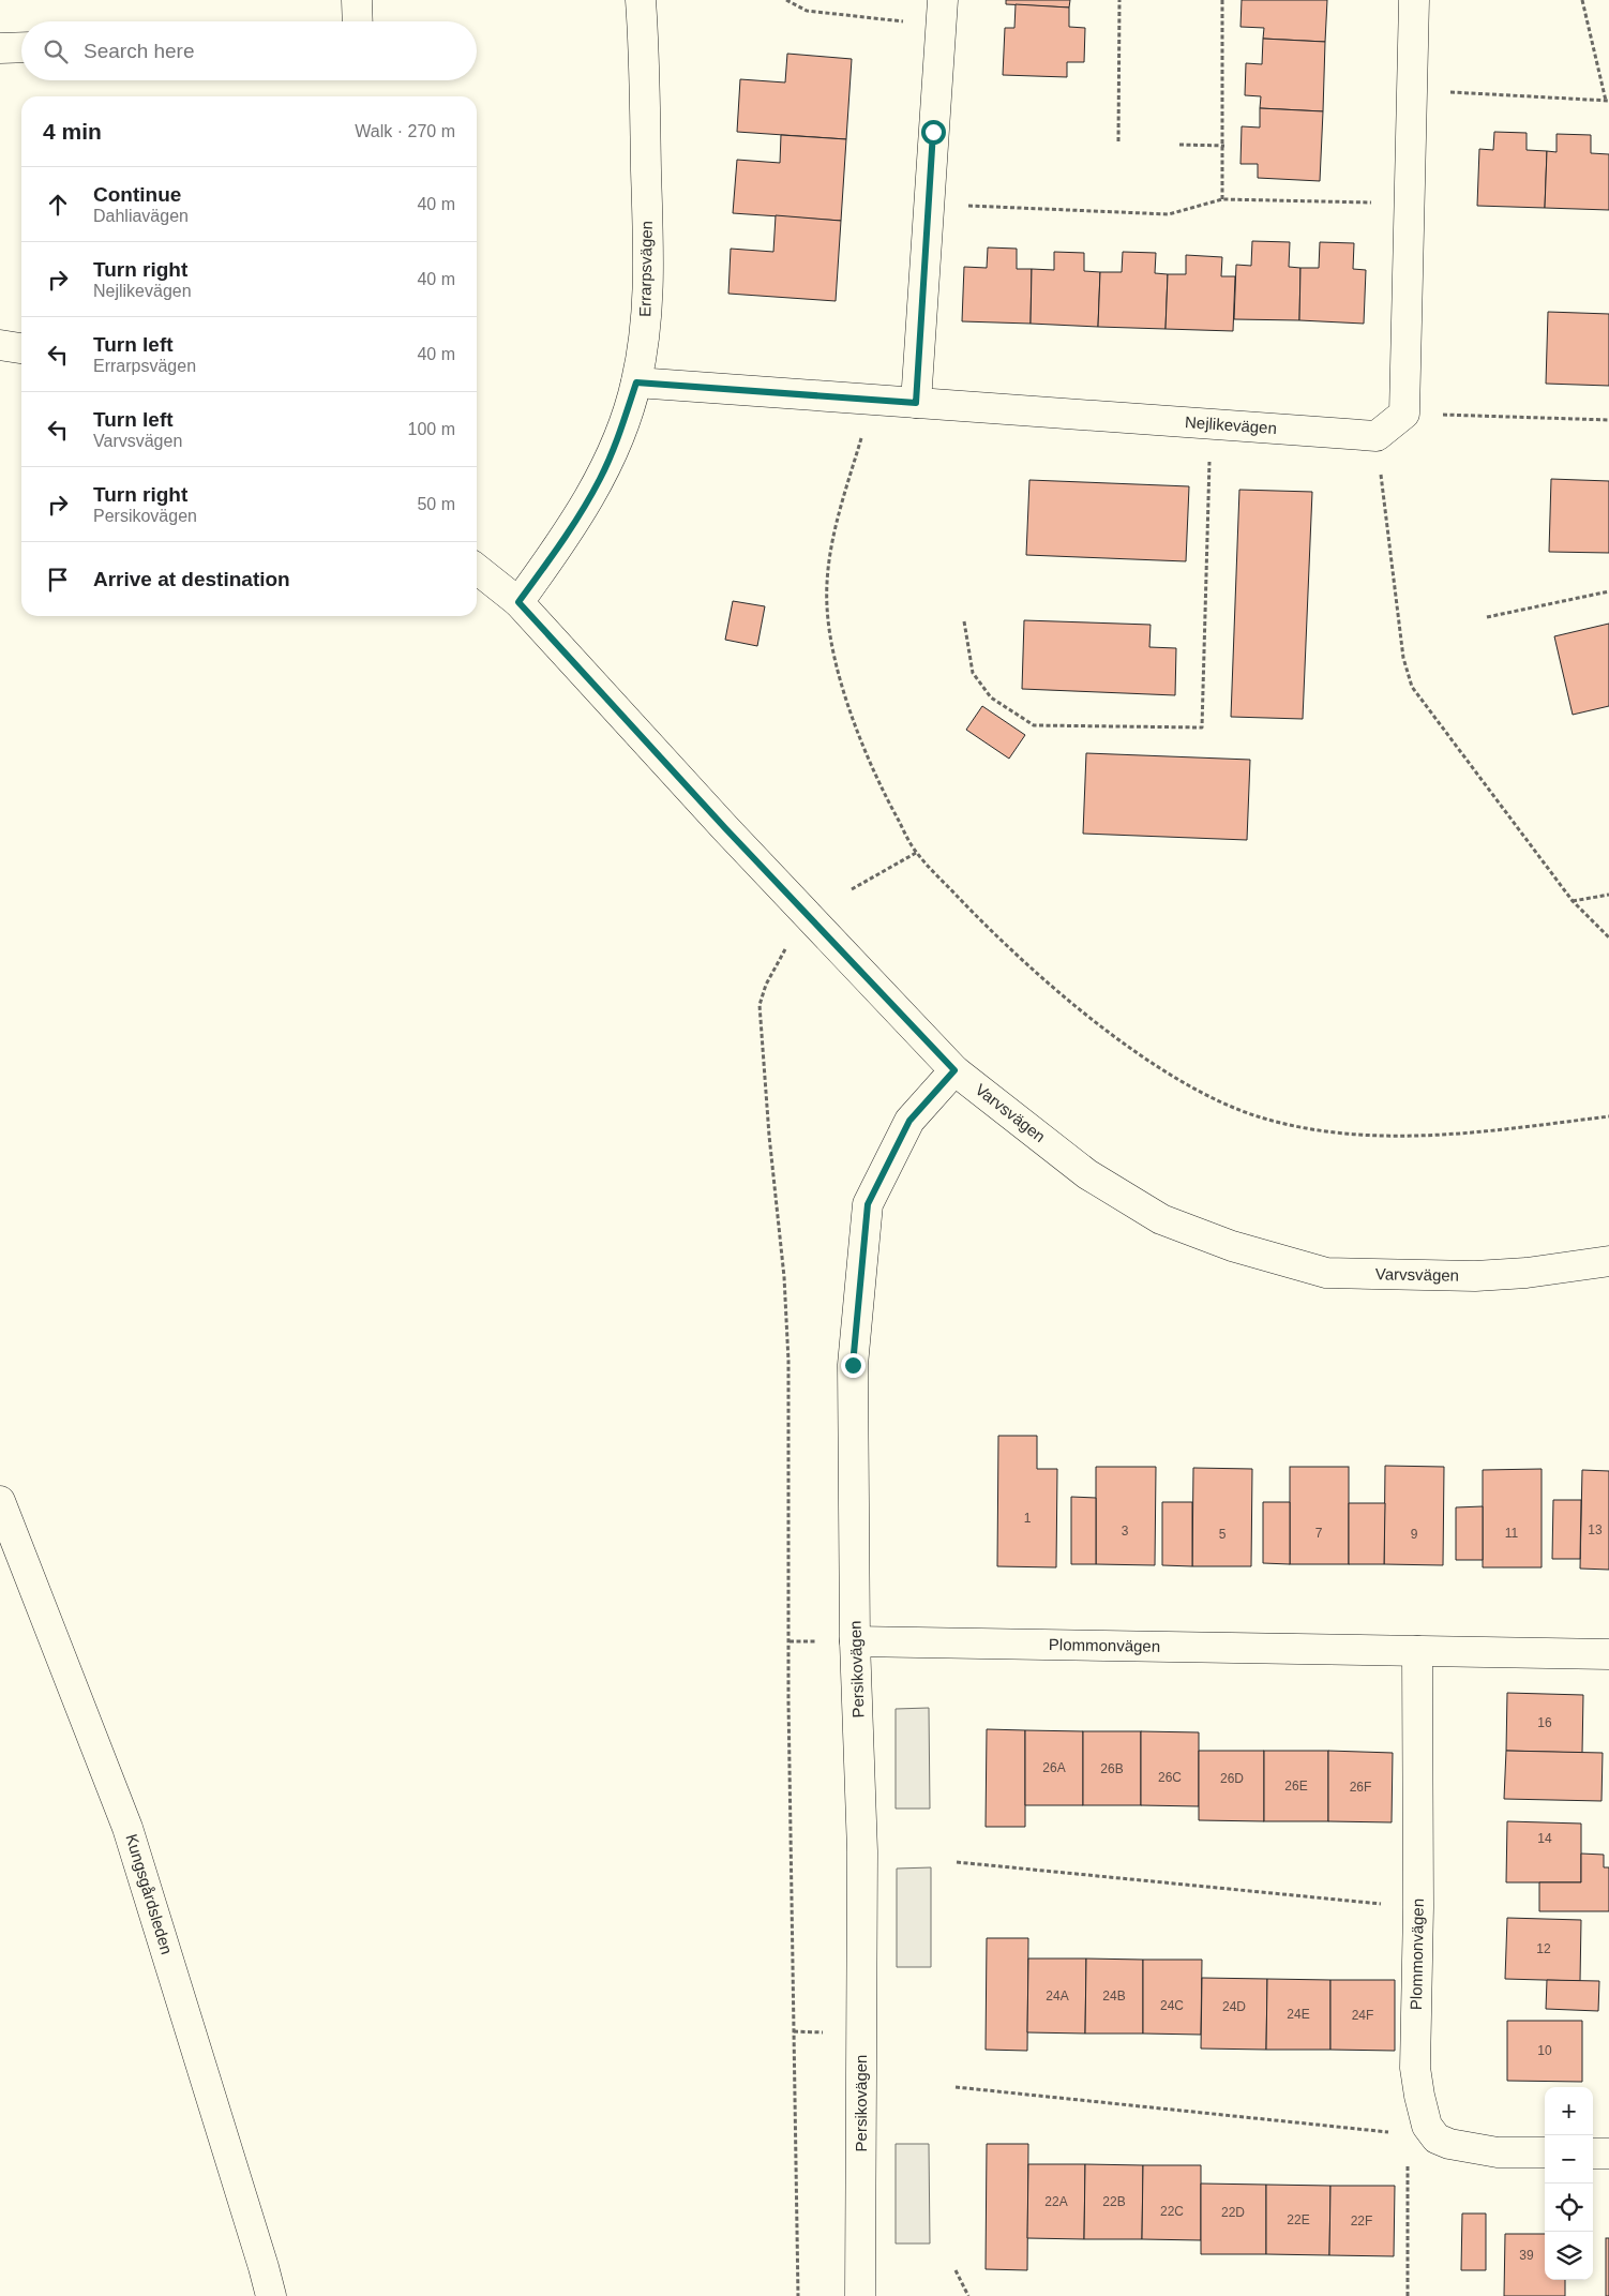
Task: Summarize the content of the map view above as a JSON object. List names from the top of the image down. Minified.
{"streets":{"street":["Errarpsvägen","Nejlikevägen","Varvsvägen","Plommonvägen","Persikovägen","Kungsgårdsleden"]},"crossings":[["Errarpsvägen","Nejlikevägen"],["Errarpsvägen","Varvsvägen"],["Varvsvägen","Persikovägen"],["Plommonvägen","Persikovägen"]],"house_numbers":["1","13","3","7","11","5","9","16","26A","26B","26C","26D","26E","26F","14","12","24A","24B","24C","24D","24E","24F","10","22A","22B","22C","22D","22E","22F","39"],"page":{"search":"Search here","heading":["4 min","Walk · 270 m"],"list":[["Continue","Dahliavägen","40 m"],["Turn right","Nejlikevägen","40 m"],["Turn left","Errarpsvägen","40 m"],["Turn left","Varvsvägen","100 m"],["Turn right","Persikovägen","50 m"],"Arrive at destination"],"map_buttons":["+","−"]}}
